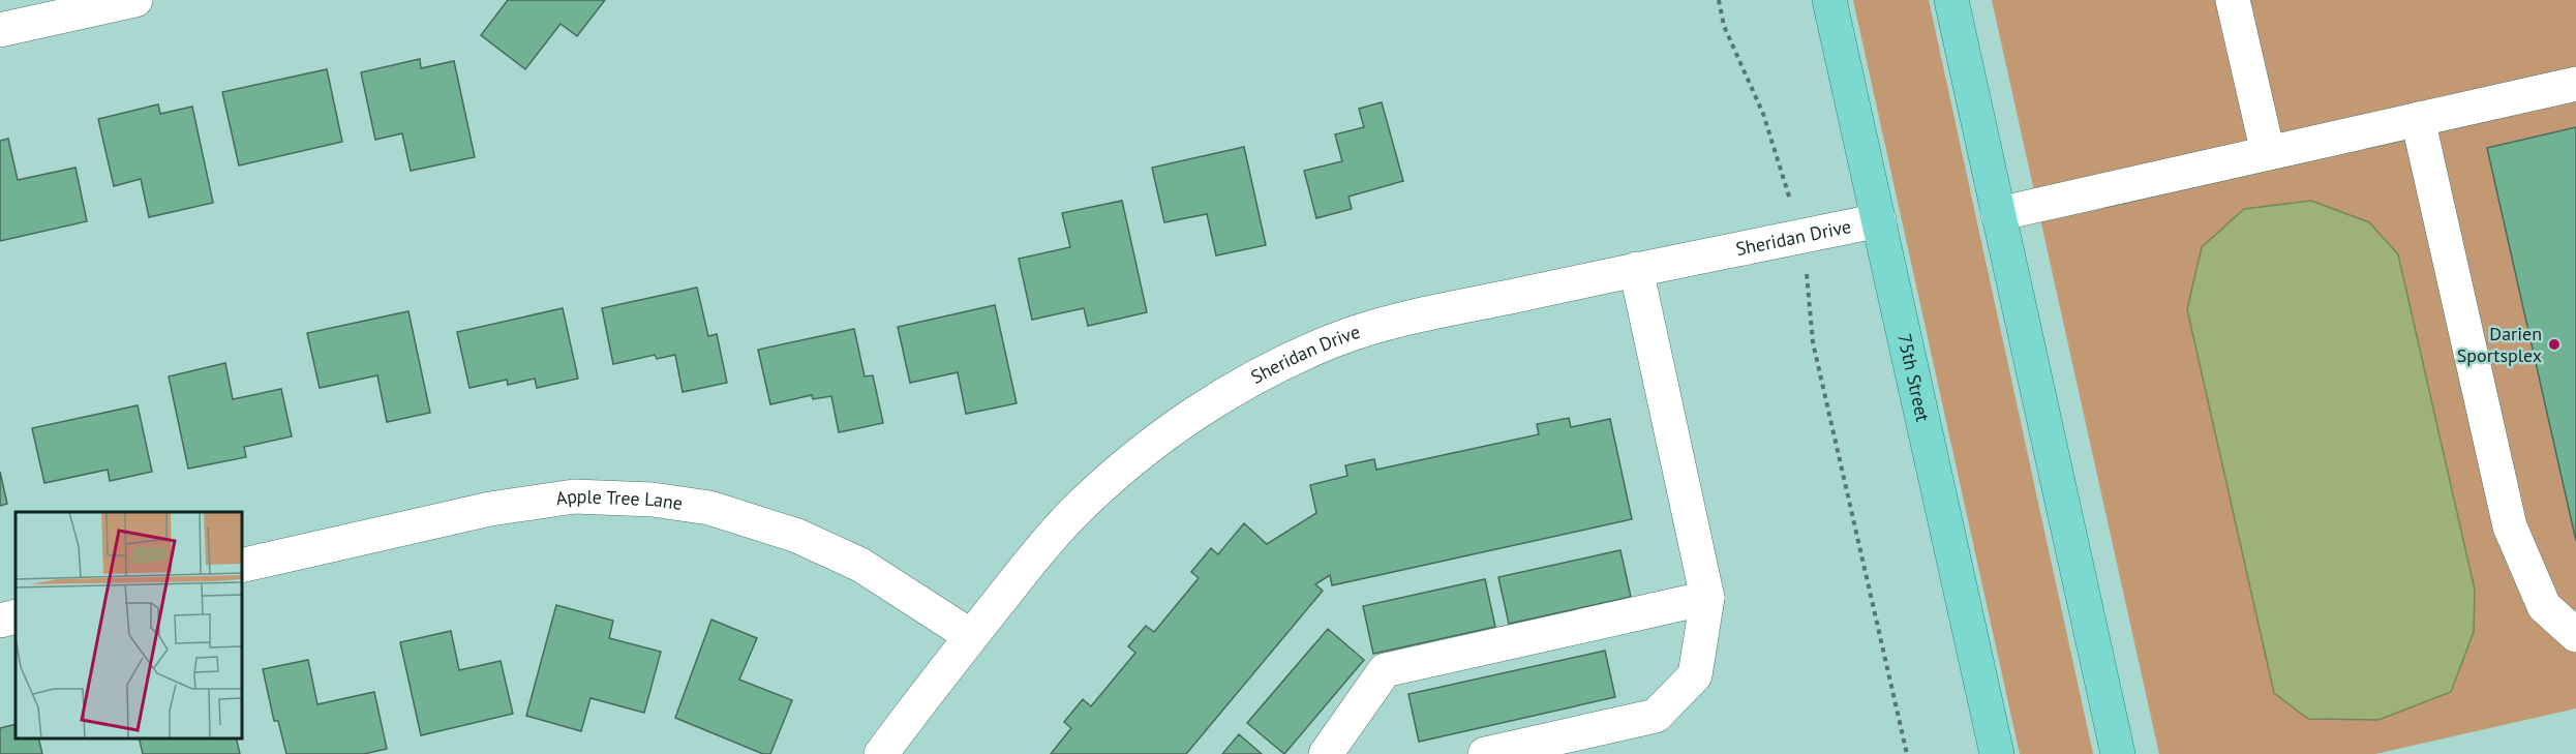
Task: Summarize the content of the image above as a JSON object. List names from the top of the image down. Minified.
{"streets":{"main road":["75th Street"],"street":["Sheridan Drive","Apple Tree Lane"]},"crossings":[["Sheridan Drive","75th Street"],["Sheridan Drive","Apple Tree Lane"]],"places":["Darien Sportsplex"]}
